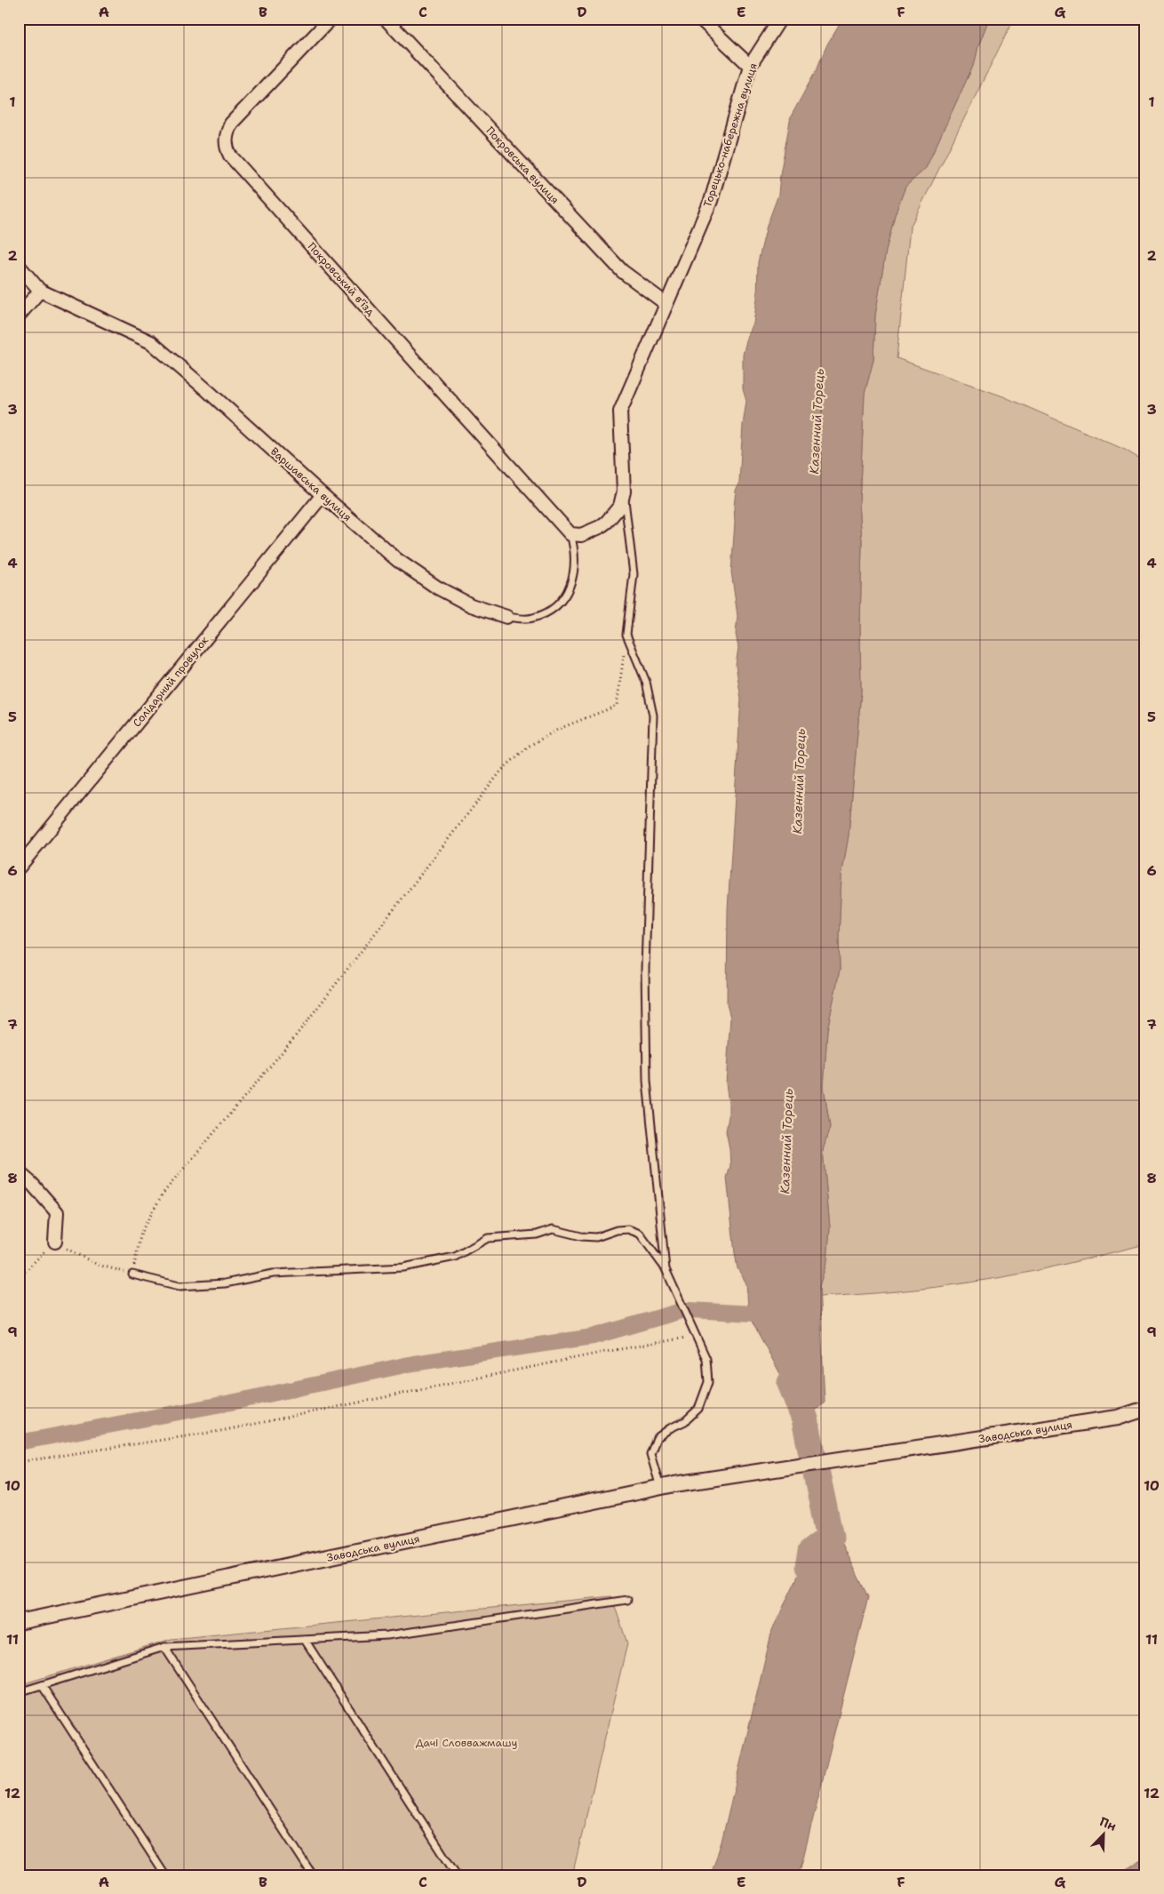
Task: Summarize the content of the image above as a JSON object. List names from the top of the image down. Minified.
{"streets":{"street":["Торецько-набережна вулиця","Покровська вулиця","Покровський в'їзд","Варшавська вулиця","Солідарний провулок","Заводська вулиця"]},"crossings":[["Торецько-набережна вулиця","Покровська вулиця"],["Покровський в'їзд","Варшавська вулиця"],["Варшавська вулиця","Солідарний провулок"]],"water":["Казенний Торець"],"parks":["Дачі Словважмашу"],"north":"top right","grid":{"columns":["A","B","C","D","E","F","G"],"rows":["1","2","3","4","5","6","7","8","9","10","11","12"]}}
